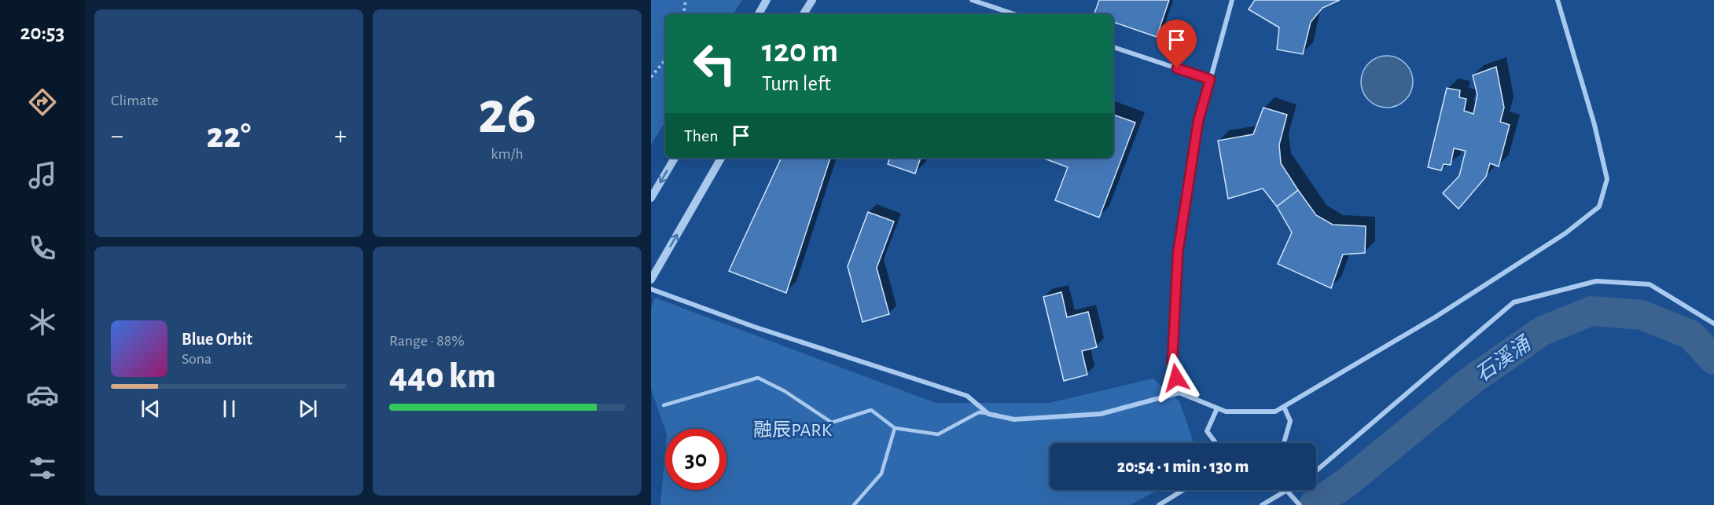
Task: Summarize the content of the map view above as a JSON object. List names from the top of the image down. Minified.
{"water":["石溪涌"],"parks":["融辰PARK"],"page":{"tabs":"20:53","tile":["Climate",["26","km/h"],["Range · 88%","440 km"]],"turn":["120 m","Turn left"],"then":"Then","heat":["−","22°","+"],"song":["Blue Orbit","Sona"],"limit":"30","trip":"20:54 · 1 min · 130 m"}}
